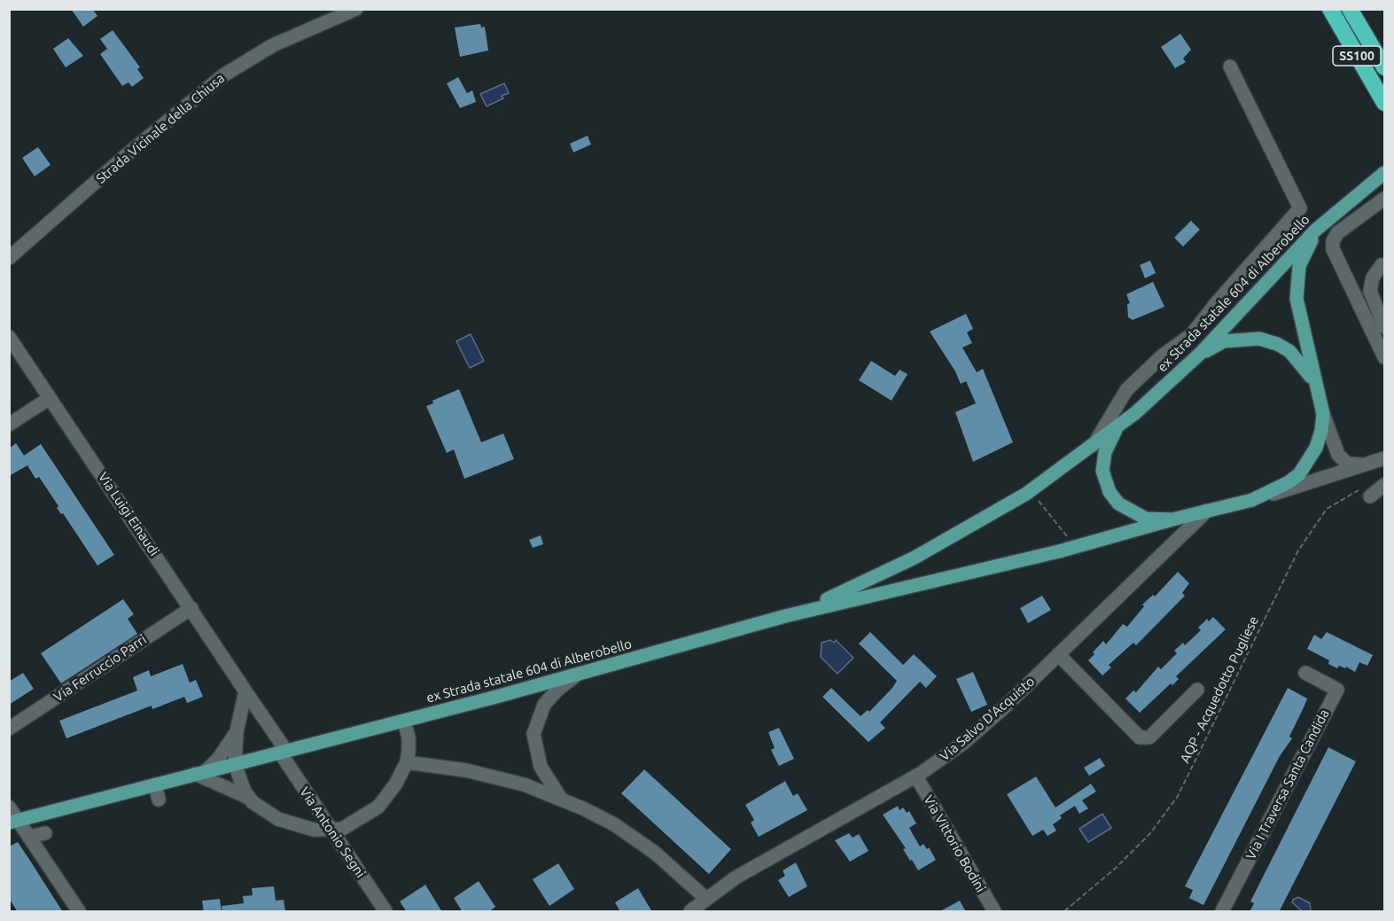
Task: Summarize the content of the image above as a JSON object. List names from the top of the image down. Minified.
{"streets":{"highway":["SS100"],"main road":["ex Strada statale 604 di Alberobello"],"street":["Strada Vicinale della Chiusa","Via Luigi Einaudi","Via Ferruccio Parri","Via Salvo D'Acquisto","Via I Traversa Santa Candida","Via Antonio Segni","Via Vittorio Bodini"],"path":["AQP - Acquedotto Pugliese"]},"crossings":[["ex Strada statale 604 di Alberobello","Via Luigi Einaudi"],["ex Strada statale 604 di Alberobello","Via Salvo D'Acquisto"],["ex Strada statale 604 di Alberobello","Via Antonio Segni"],["Via Luigi Einaudi","Via Ferruccio Parri"],["Via Luigi Einaudi","Via Antonio Segni"],["Via Salvo D'Acquisto","Via Vittorio Bodini"]]}
